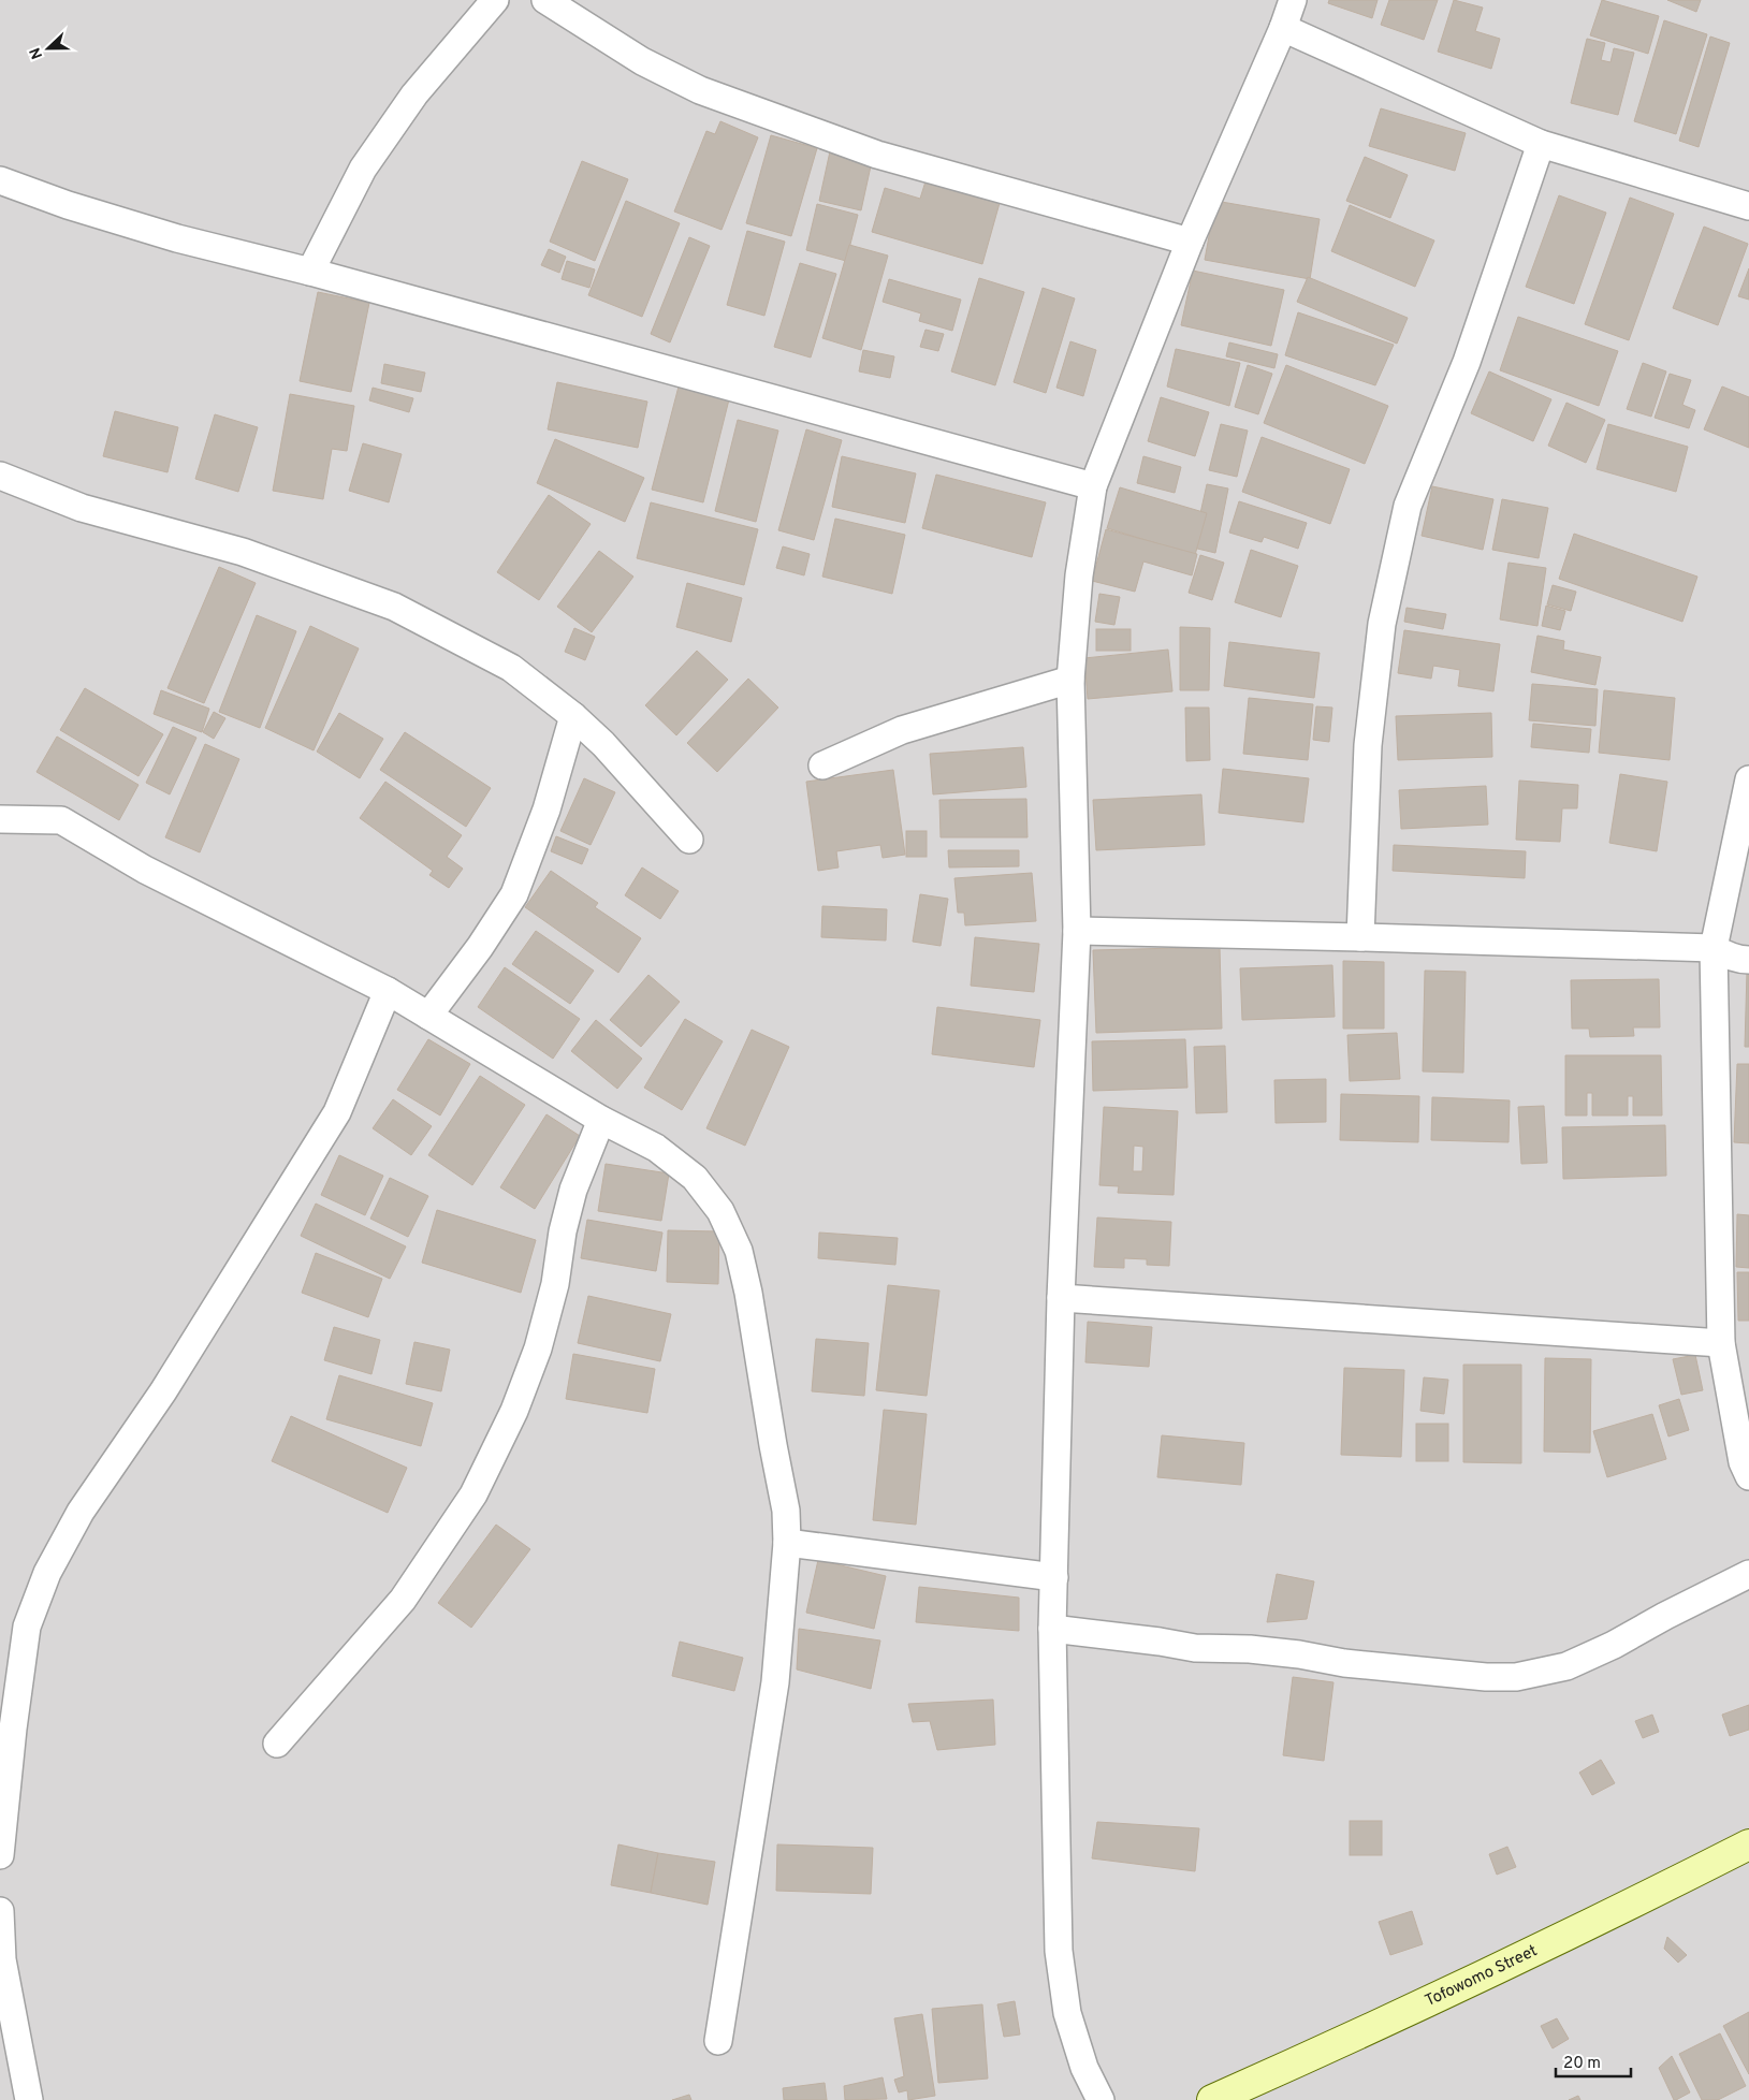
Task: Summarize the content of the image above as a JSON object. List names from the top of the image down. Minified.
{"streets":{"street":["Tofowomo Street"]},"scale_bar":"20 m","north":"left"}
